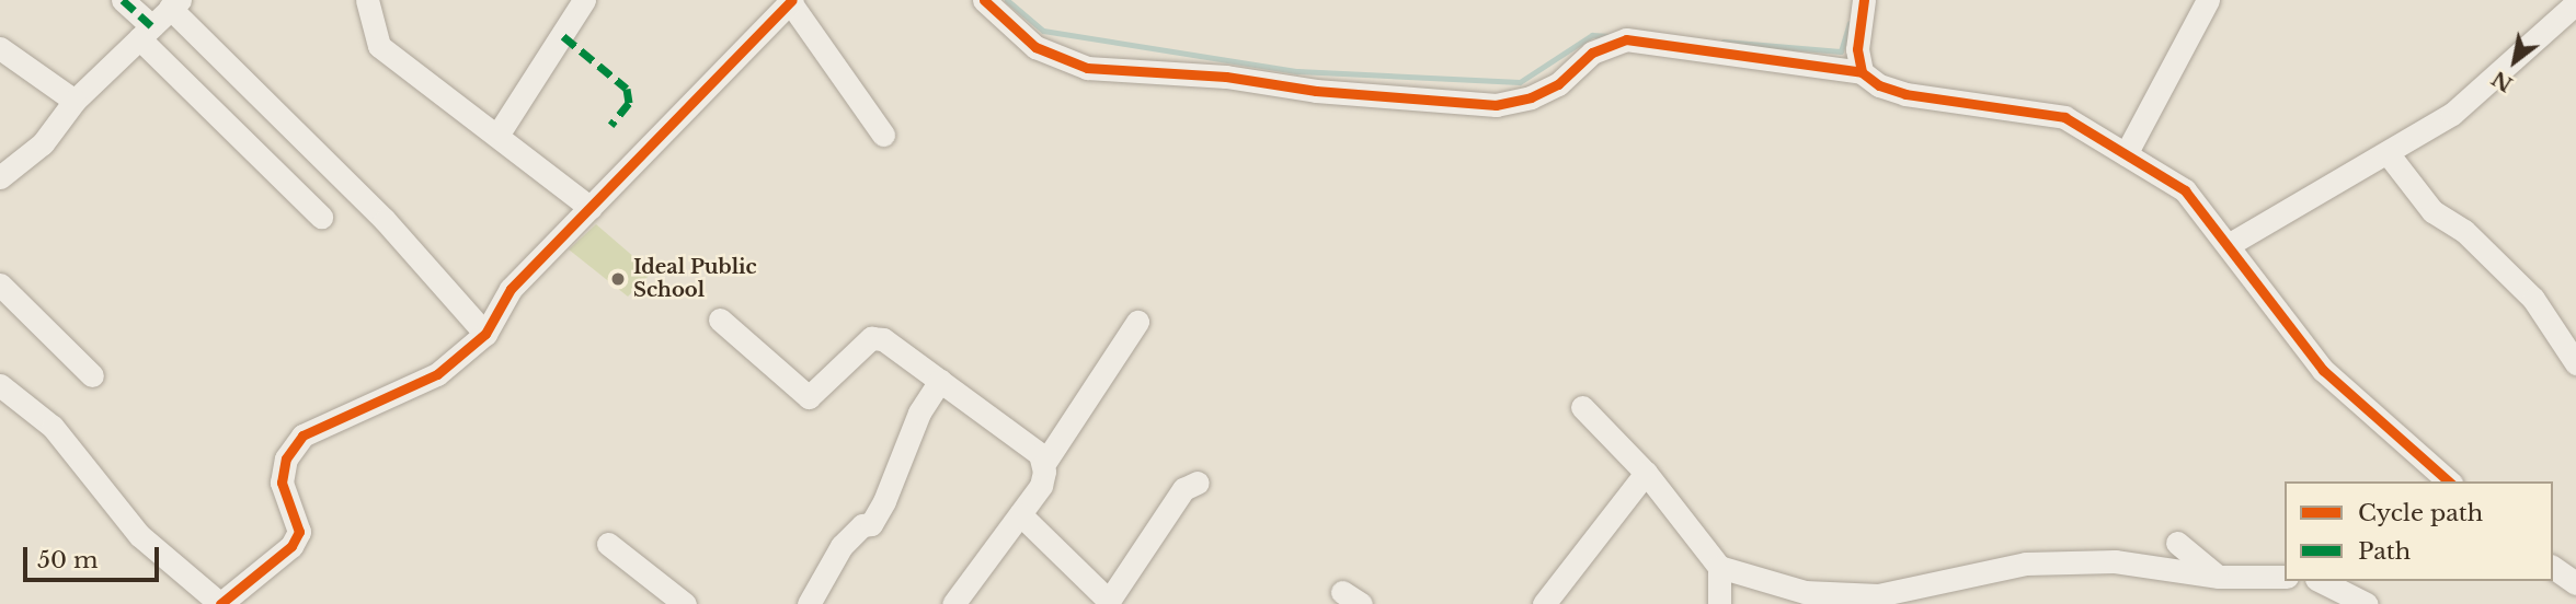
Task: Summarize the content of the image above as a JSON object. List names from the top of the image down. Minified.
{"places":["Ideal Public School"],"legend":["Cycle path","Path"],"scale_bar":"50 m","north":"bottom left"}
